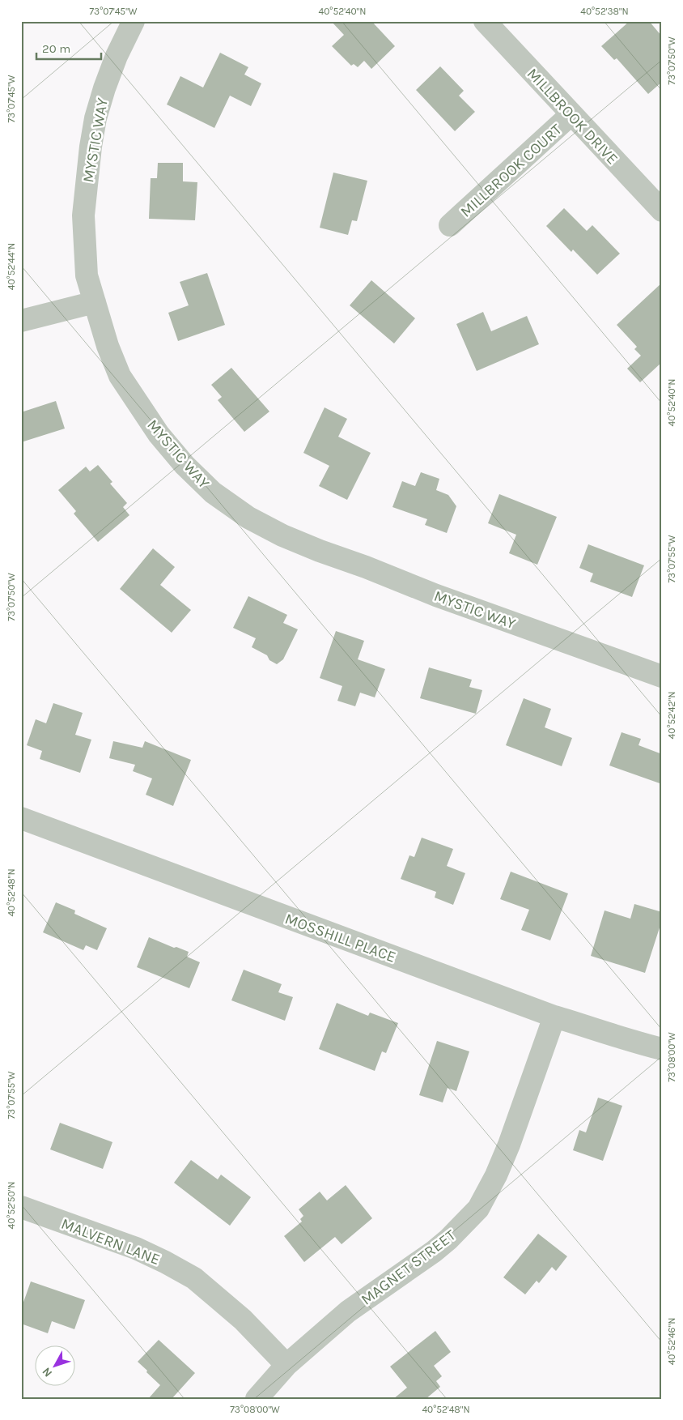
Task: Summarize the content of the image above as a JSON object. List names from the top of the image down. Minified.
{"streets":{"street":["MILLBROOK DRIVE","MYSTIC WAY","MILLBROOK COURT","MOSSHILL PLACE","MALVERN LANE","MAGNET STREET"]},"crossings":[["MILLBROOK DRIVE","MILLBROOK COURT"],["MOSSHILL PLACE","MAGNET STREET"],["MALVERN LANE","MAGNET STREET"]],"scale_bar":"20 m","north":"bottom left","coordinates":["73°07'45\"W","40°52'40\"N","40°52'38\"N","73°07'50\"W","40°52'44\"N","73°07'55\"W","40°52'42\"N","40°52'48\"N","73°08'00\"W","40°52'50\"N","40°52'46\"N"]}
